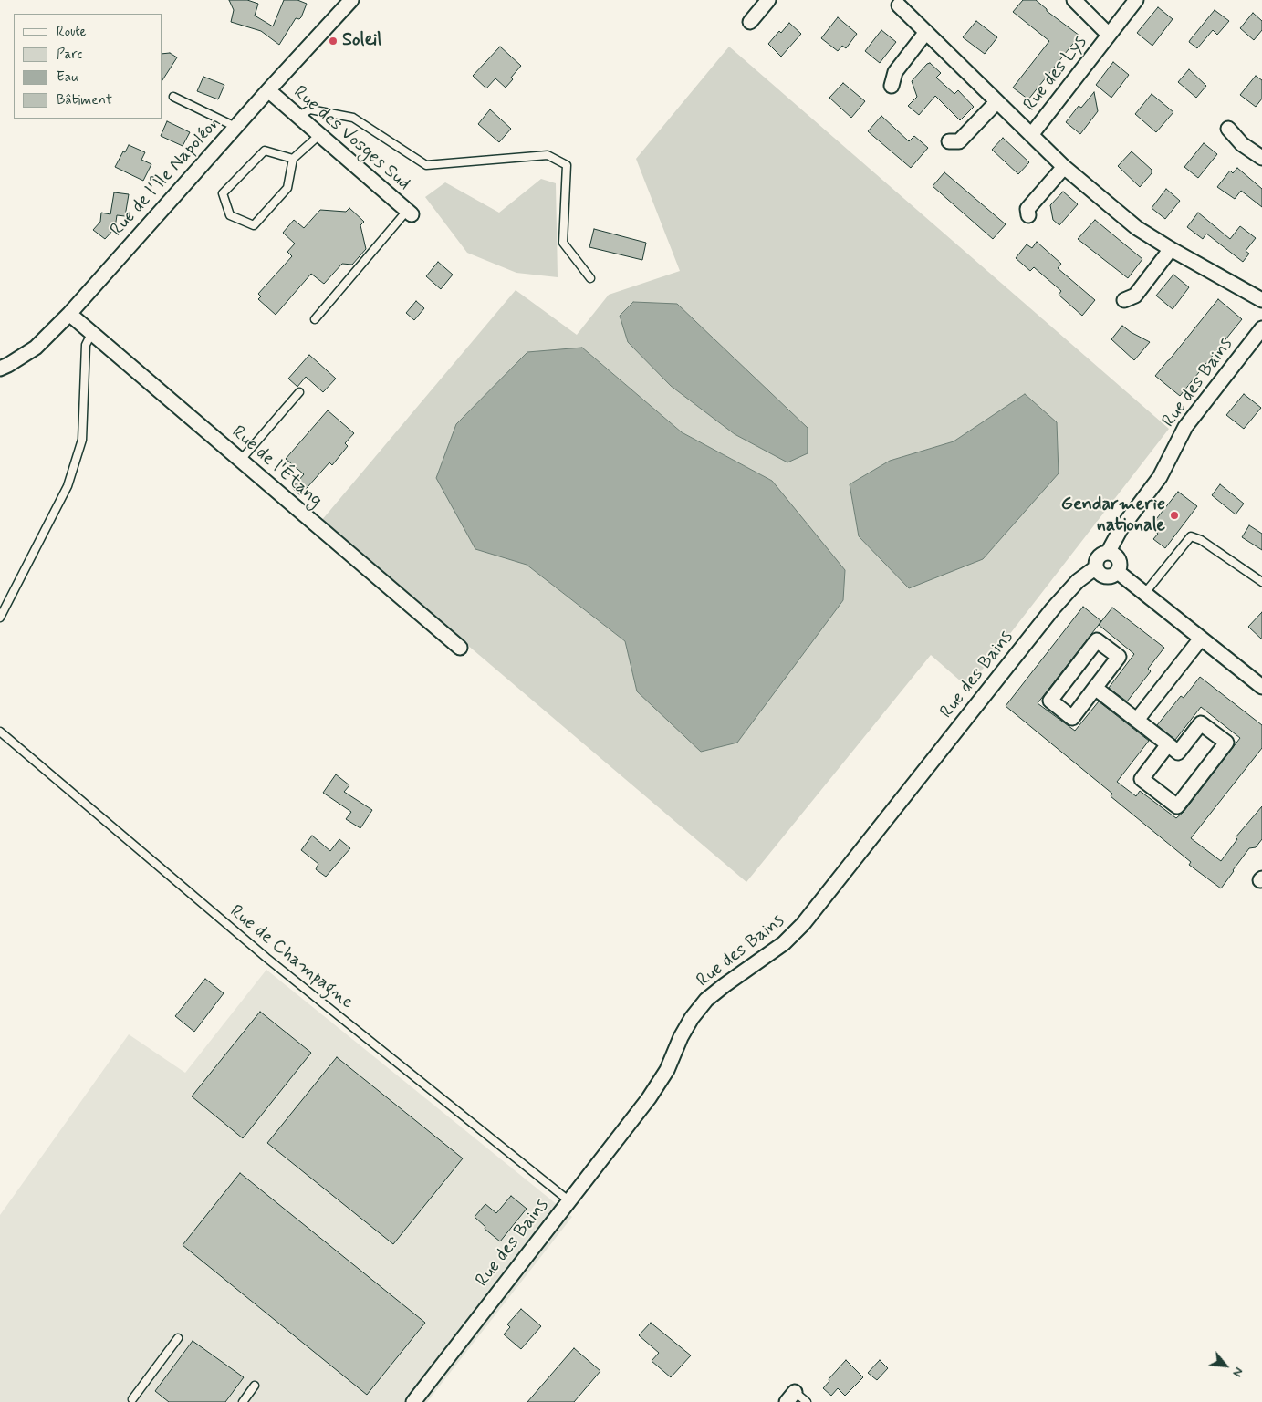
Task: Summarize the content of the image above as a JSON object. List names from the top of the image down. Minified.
{"streets":{"street":["Rue des Lys","Rue des Vosges Sud","Rue de l'Île Napoléon","Rue des Bains","Rue de l'Étang"],"lane":["Rue de Champagne"]},"crossings":[["Rue des Vosges Sud","Rue de l'Île Napoléon"],["Rue de l'Île Napoléon","Rue de l'Étang"],["Rue des Bains","Rue de Champagne"]],"places":["Soleil","Gendarmerie nationale"],"legend":["Route","Parc","Eau","Bâtiment"],"north":"bottom right"}
